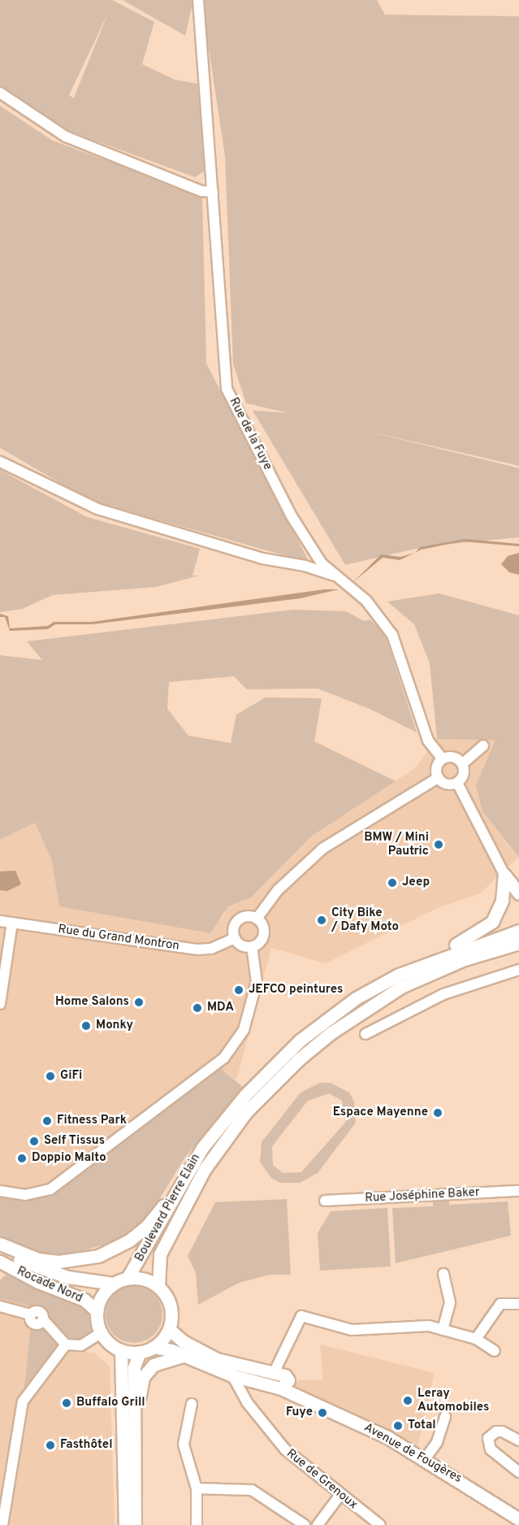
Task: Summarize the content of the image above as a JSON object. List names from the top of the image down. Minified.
{"streets":{"main road":["Boulevard Pierre Elain","Rocade Nord","Avenue de Fougères"],"street":["Rue de la Fuye","Rue du Grand Montron","Rue Joséphine Baker","Rue de Grenoux"]},"crossings":[["Boulevard Pierre Elain","Rocade Nord"],["Boulevard Pierre Elain","Avenue de Fougères"],["Rocade Nord","Avenue de Fougères"],["Avenue de Fougères","Rue de Grenoux"]],"places":["BMW / Mini Pautric","Jeep","City Bike / Dafy Moto","JEFCO peintures","Home Salons","MDA","Monky","GiFi","Espace Mayenne","Fitness Park","Self Tissus","Doppio Malto","Leray Automobiles","Buffalo Grill","Fuye","Total","Fasthôtel"]}
